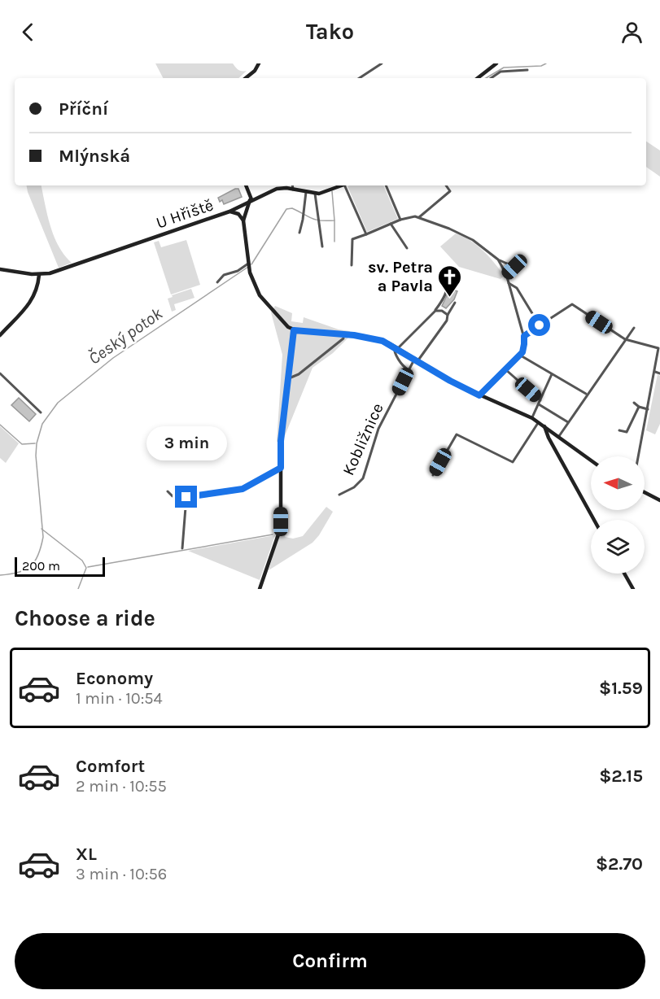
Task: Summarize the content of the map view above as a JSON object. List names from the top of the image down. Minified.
{"streets":{"main road":["U Hřiště"],"street":["Kobližnice"]},"water":["Český potok"],"places":{"church":["sv. Petra a Pavla"]},"scale_bar":"200 m","north":"left","page":{"header":"Tako","banner":["Příční","Mlýnská"],"bubble":"3 min","scale":"200 m","heading":"Choose a ride","list":[{"name":"Economy","note":"1 min · 10:54","value":"$1.59"},{"name":"Comfort","note":"2 min · 10:55","value":"$2.15"},{"name":"XL","note":"3 min · 10:56","value":"$2.70"}],"buttons":"Confirm"}}
